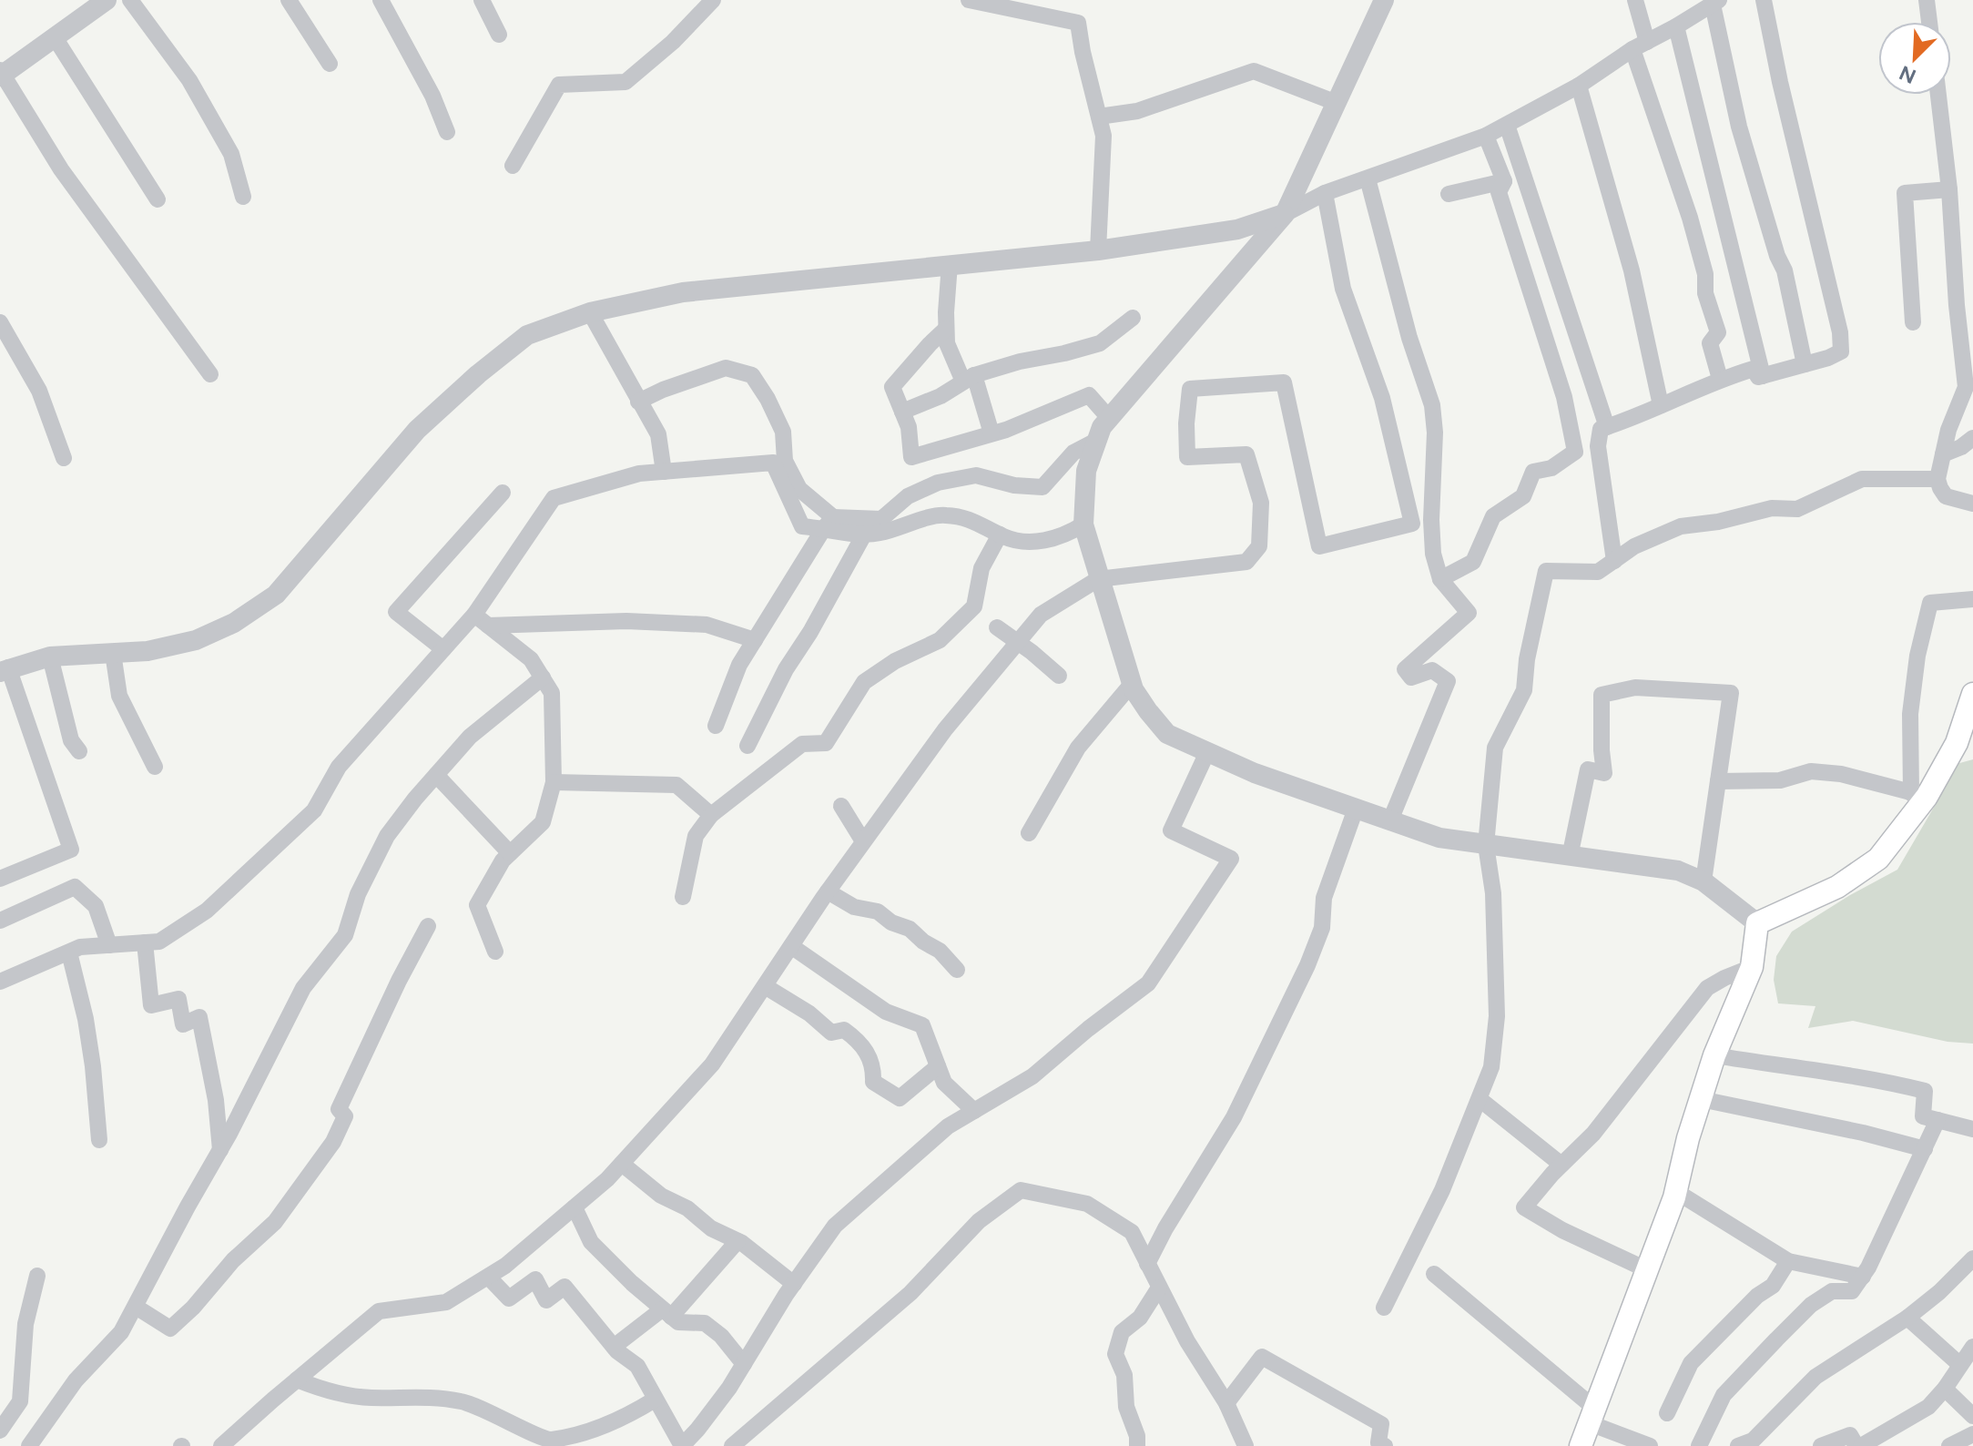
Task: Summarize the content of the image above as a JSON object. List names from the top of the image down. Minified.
{"north":"bottom left"}
